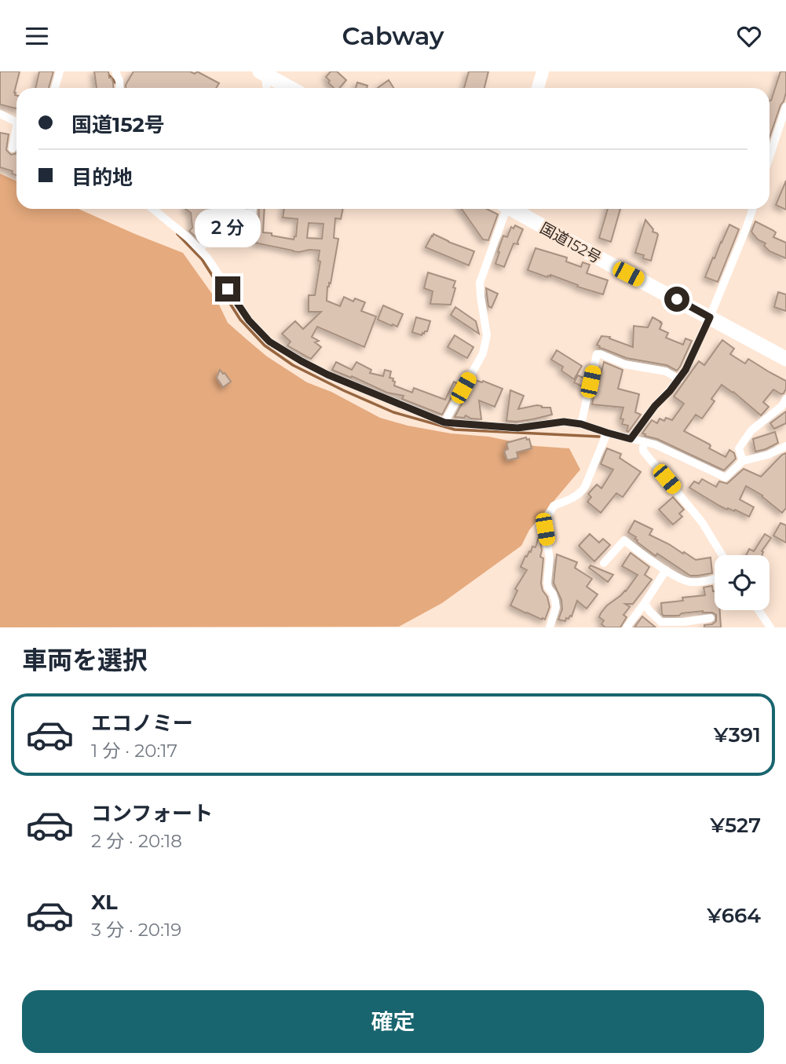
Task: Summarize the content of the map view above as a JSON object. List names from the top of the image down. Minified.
{"streets":{"highway":["国道152号"]},"page":{"header":"Cabway","banner":["国道152号","目的地"],"bubble":"2 分","heading":"車両を選択","list":[{"name":"エコノミー","note":"1 分 · 20:17","value":"¥391"},{"name":"コンフォート","note":"2 分 · 20:18","value":"¥527"},{"name":"XL","note":"3 分 · 20:19","value":"¥664"}],"buttons":"確定"}}
